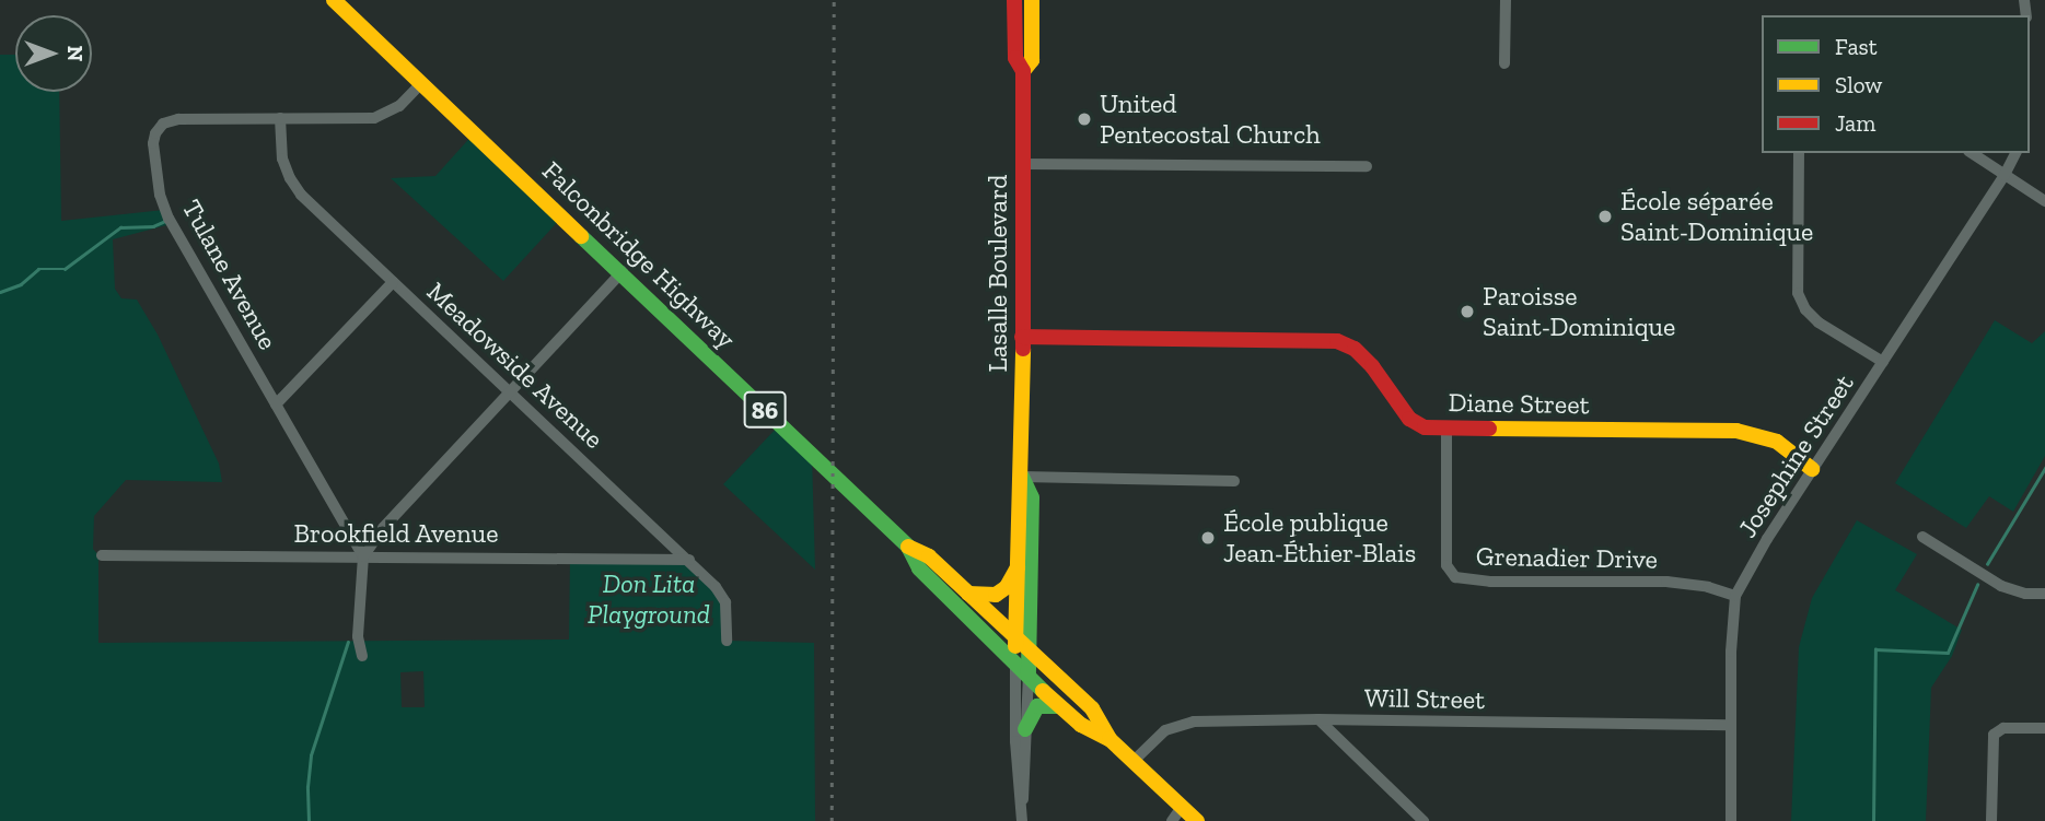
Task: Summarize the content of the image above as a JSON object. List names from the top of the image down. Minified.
{"streets":{"main road":["Falconbridge Highway","Lasalle Boulevard","Diane Street","86"],"street":["Tulane Avenue","Meadowside Avenue","Josephine Street","Brookfield Avenue","Grenadier Drive","Will Street"]},"crossings":[["Falconbridge Highway","Lasalle Boulevard"],["Falconbridge Highway","Tulane Avenue"],["Falconbridge Highway","Will Street"],["Lasalle Boulevard","Diane Street"],["Tulane Avenue","Meadowside Avenue"],["Tulane Avenue","Brookfield Avenue"],["Meadowside Avenue","Brookfield Avenue"],["Diane Street","Josephine Street"],["Diane Street","Grenadier Drive"],["Josephine Street","Grenadier Drive"],["Josephine Street","Will Street"]],"parks":["Don Lita Playground"],"places":["United Pentecostal Church","École séparée Saint-Dominique","Paroisse Saint-Dominique","École publique Jean-Éthier-Blais"],"legend":["Fast","Slow","Jam"],"north":"right"}
